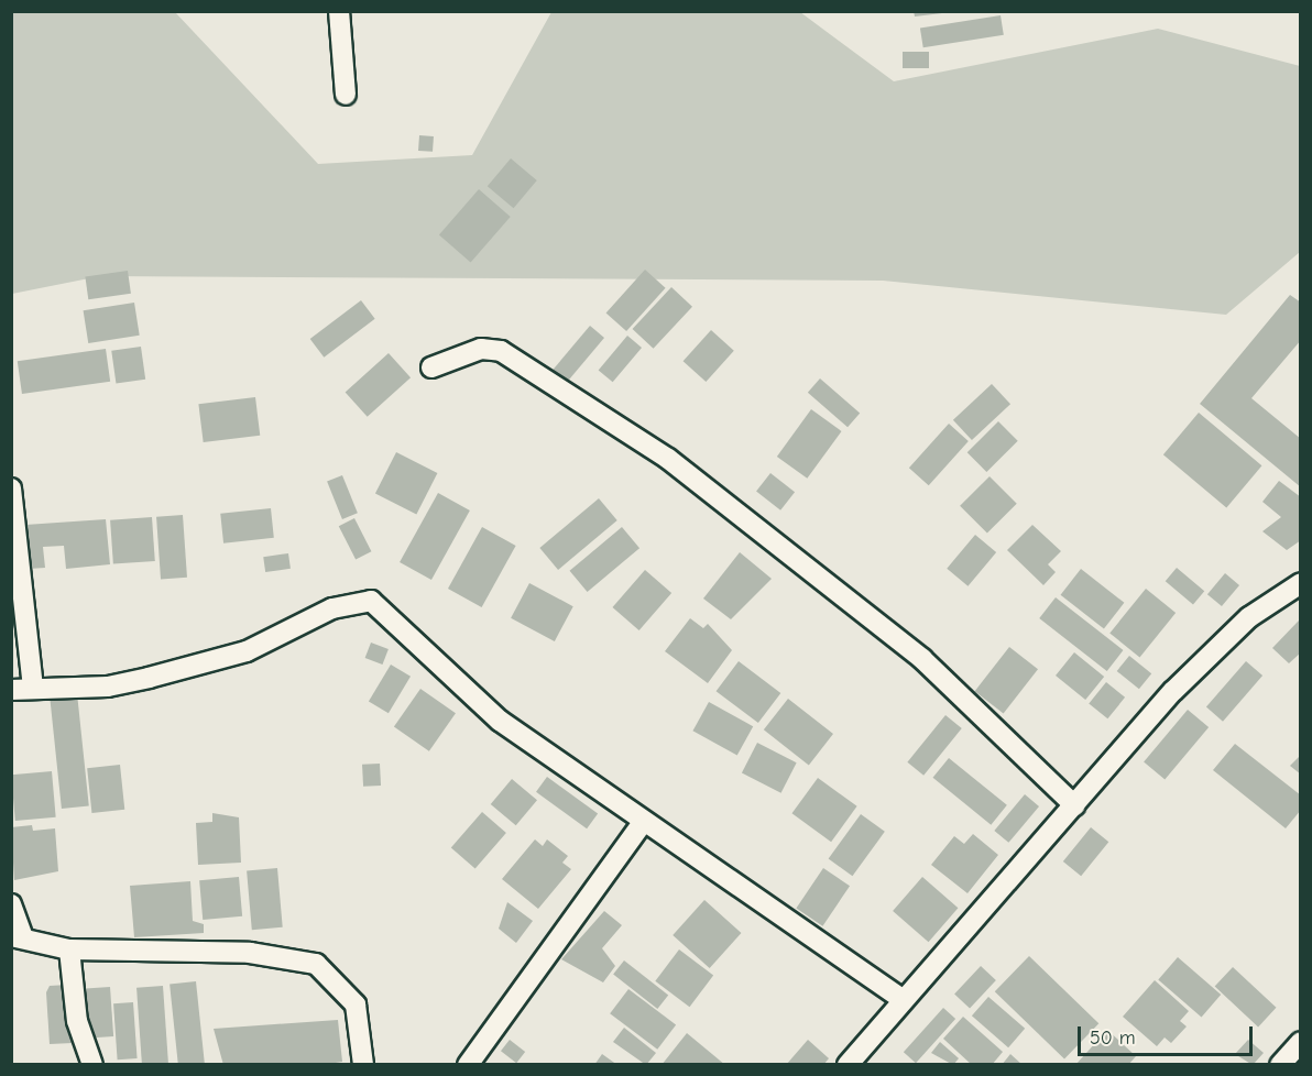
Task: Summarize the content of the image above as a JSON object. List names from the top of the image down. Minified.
{"scale_bar":"50 m"}
